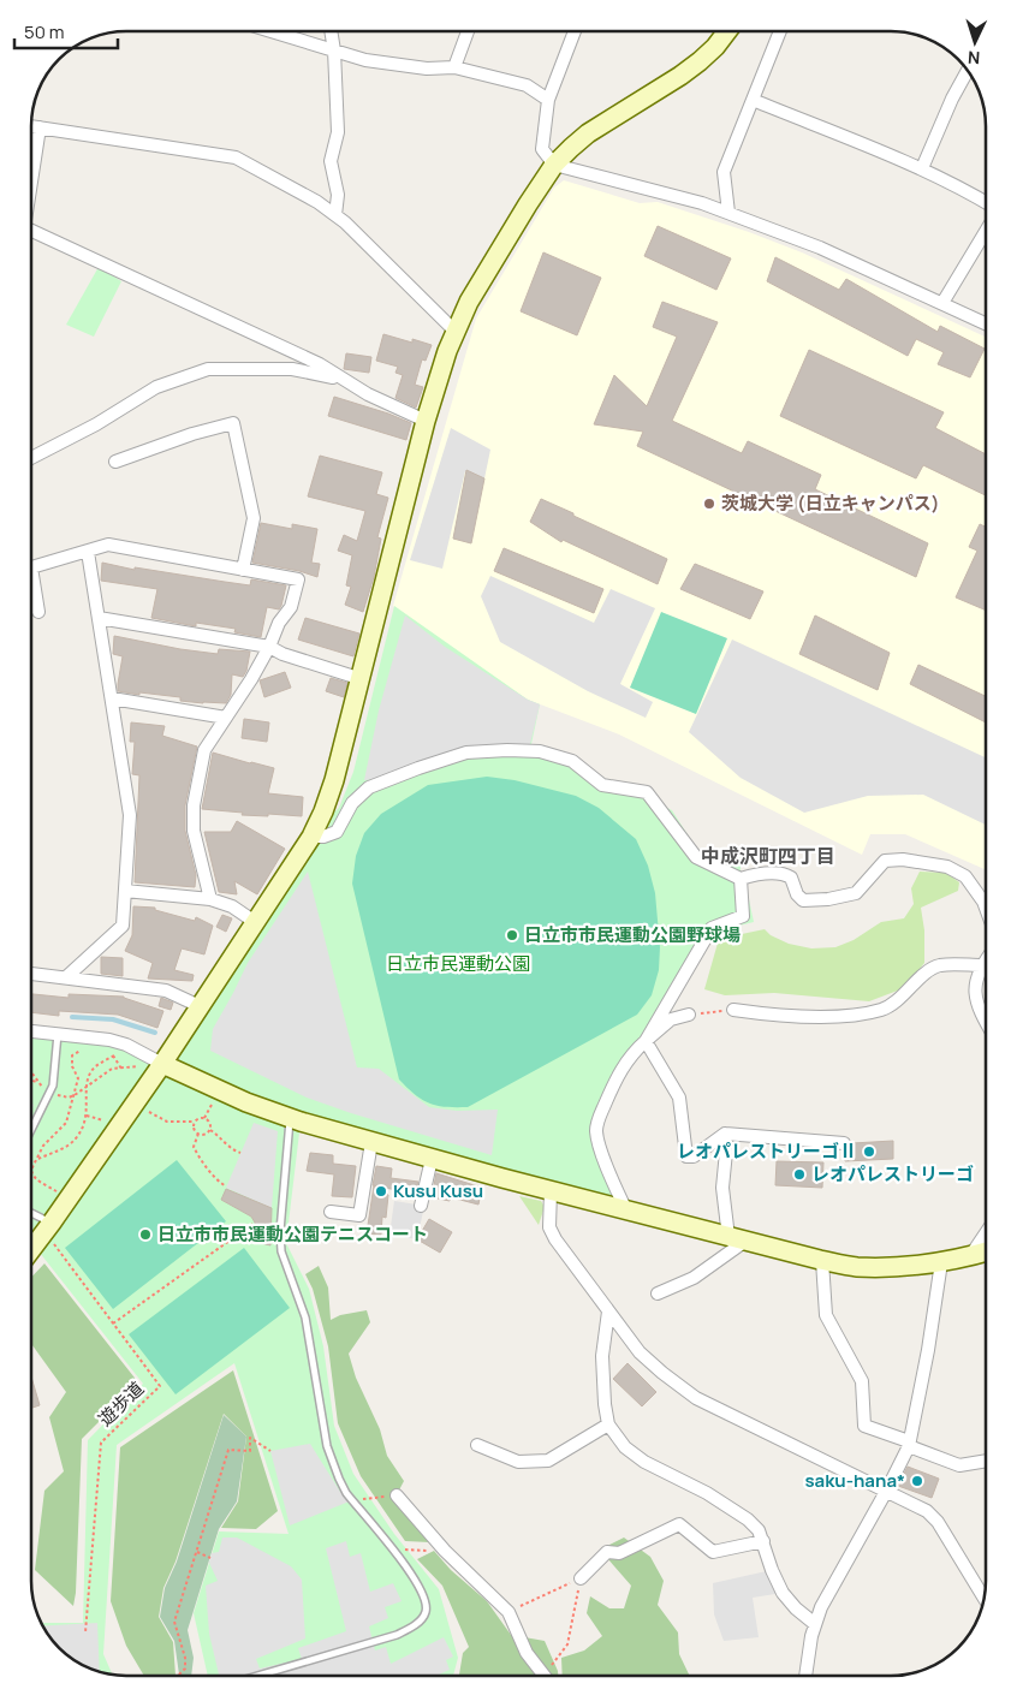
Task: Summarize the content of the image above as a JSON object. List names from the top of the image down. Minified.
{"streets":{"path":["遊歩道"]},"districts":["中成沢町四丁目"],"parks":["日立市民運動公園"],"places":["茨城大学 (日立キャンパス)","日立市市民運動公園野球場","レオパレストリーゴⅡ","レオパレストリーゴ","Kusu Kusu","日立市市民運動公園テニスコート","saku-hana*"],"scale_bar":"50 m","north":"bottom"}
